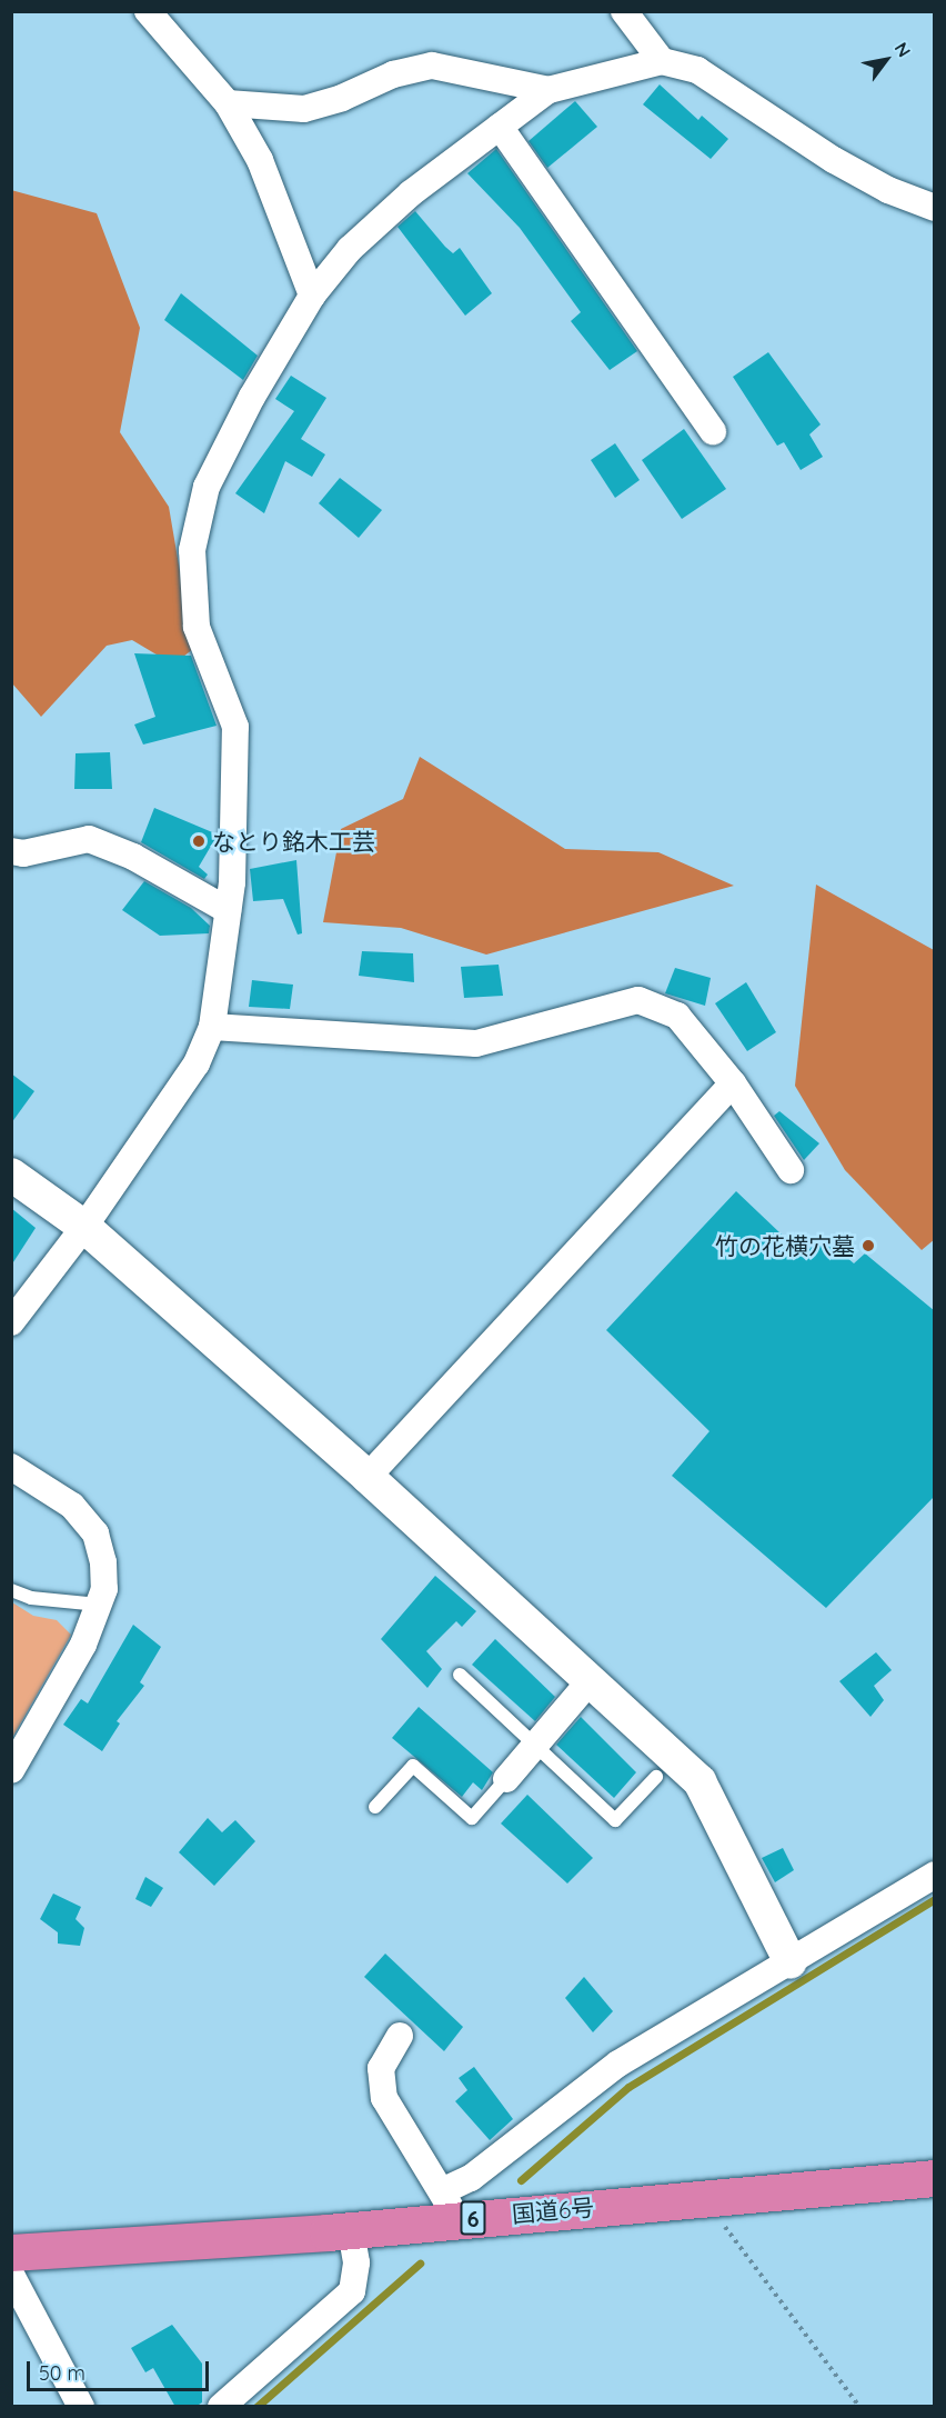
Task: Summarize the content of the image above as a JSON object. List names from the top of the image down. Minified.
{"streets":{"highway":["国道6号","6"]},"places":["なとり銘木工芸","竹の花横穴墓"],"scale_bar":"50 m","north":"top right"}
